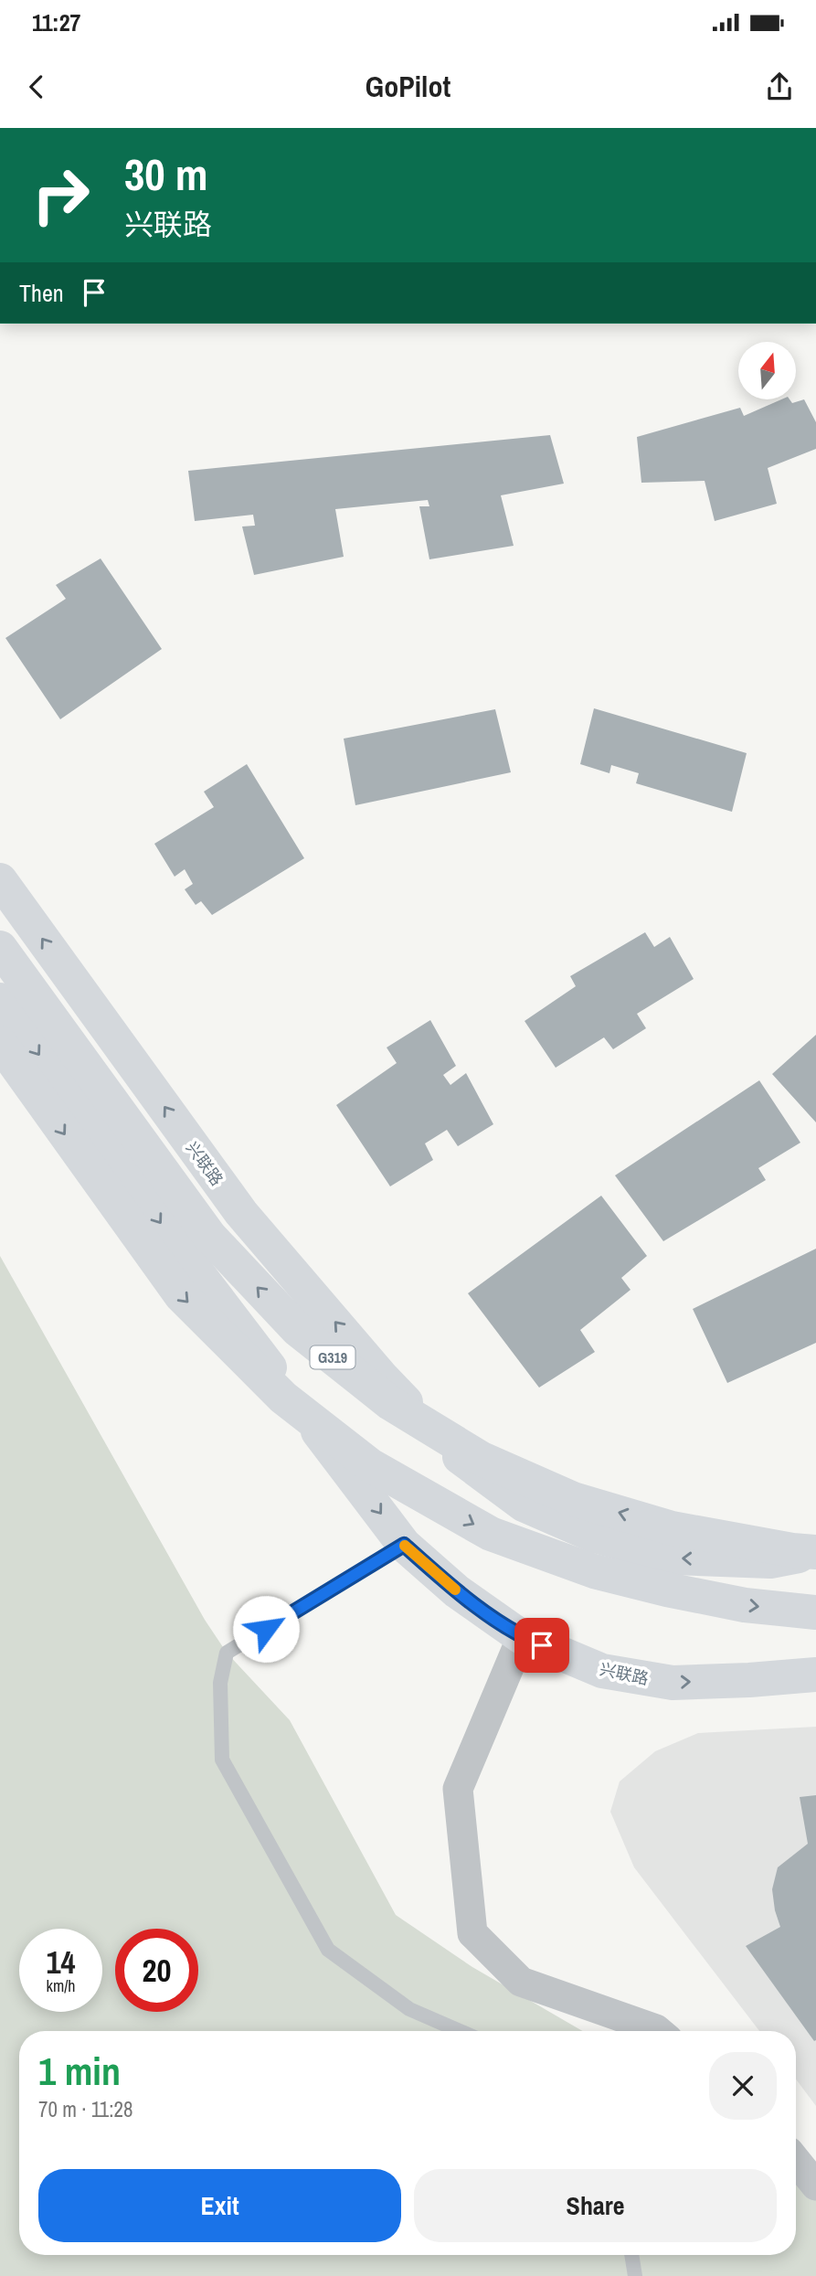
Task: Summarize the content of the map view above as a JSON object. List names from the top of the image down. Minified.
{"streets":{"main road":["兴联路","G319"]},"north":"top","page":{"status":"11:27","header":"GoPilot","turn":["30 m","兴联路"],"then":"Then","speed":"14 km/h","limit":"20","heading":["1 min","70 m · 11:28"],"buttons":["Exit","Share"]}}
